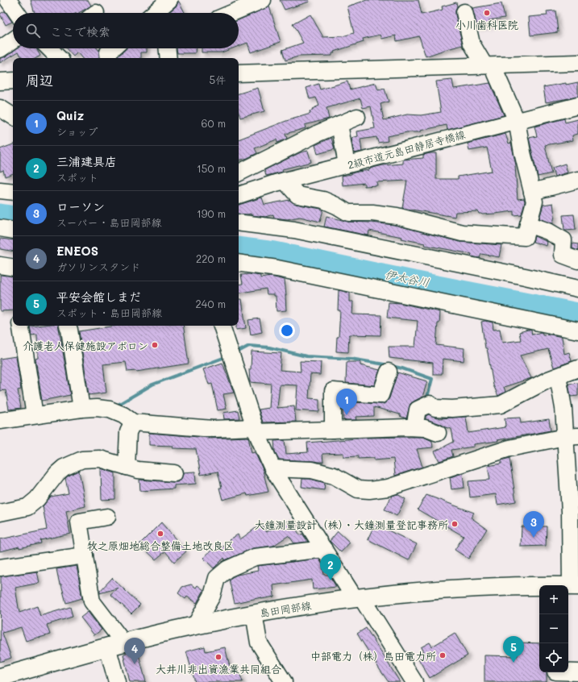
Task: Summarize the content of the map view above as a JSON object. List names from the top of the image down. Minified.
{"streets":{"main road":["島田岡部線"],"street":["2級市道元島田静居寺橋線"]},"water":["伊太谷川"],"places":["小川歯科医院","介護老人保健施設アポロン","大鐘測量設計（株）・大鐘測量登記事務所","牧之原畑地総合整備土地改良区","中部電力（株）島田電力所","大井川非出資漁業共同組合"],"page":{"search":"ここで検索","heading":["周辺","5件"],"list":[{"mark":"1","name":"Quiz","note":"ショップ","value":"60 m"},{"mark":"2","name":"三浦建具店","note":"スポット","value":"150 m"},{"mark":"3","name":"ローソン","note":"スーパー · 島田岡部線","value":"190 m"},{"mark":"4","name":"ENEOS","note":"ガソリンスタンド","value":"220 m"},{"mark":"5","name":"平安会館しまだ","note":"スポット · 島田岡部線","value":"240 m"}],"pins":["1","3","2","5","4"],"map_buttons":["+","−"]}}
